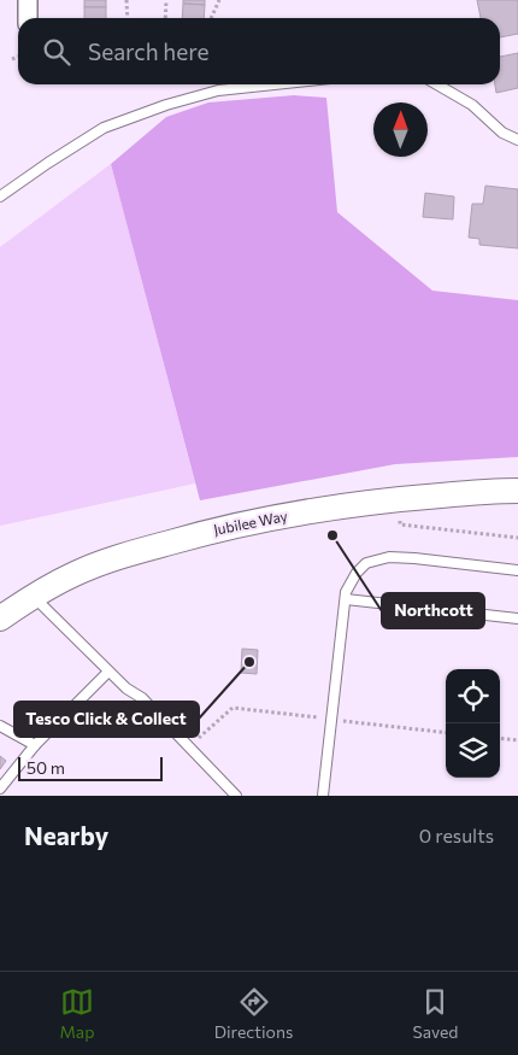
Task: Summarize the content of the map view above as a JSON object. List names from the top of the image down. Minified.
{"streets":{"street":["Jubilee Way"]},"places":["Northcott","Tesco Click & Collect"],"scale_bar":"50 m","north":"top","page":{"search":"Search here","scale":"50 m","heading":["Nearby","0 results"],"nav":["Map","Directions","Saved"]}}
